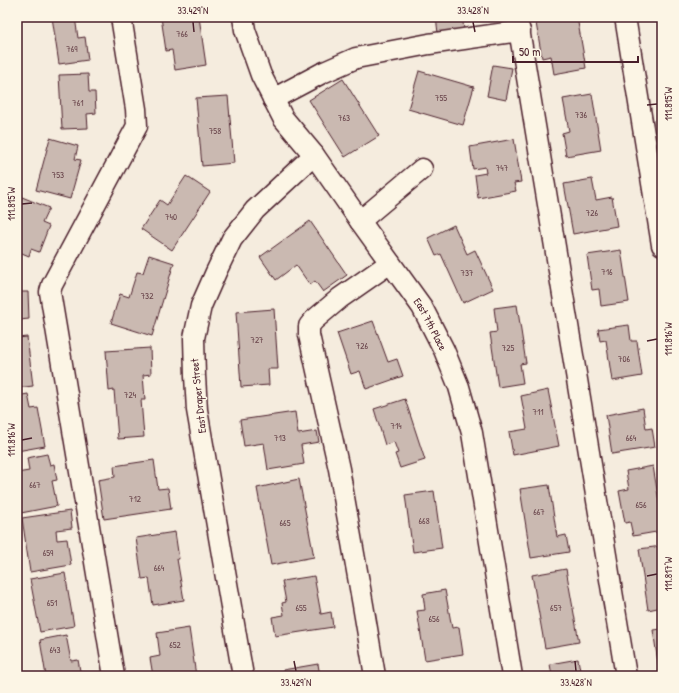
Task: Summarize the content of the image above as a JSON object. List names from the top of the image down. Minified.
{"streets":{"street":["East 7th Place","East Draper Street"]},"crossings":[["East 7th Place","East Draper Street"]],"house_numbers":["766","769","755","761","736","763","758","747","753","726","740","716","737","732","727","726","725","706","724","711","714","713","664","667","712","656","667","668","665","659","664","651","655","657","656","652","643"],"scale_bar":"50 m","coordinates":["33.429°N","33.428°N","111.815°W","111.816°W","111.817°W"]}
